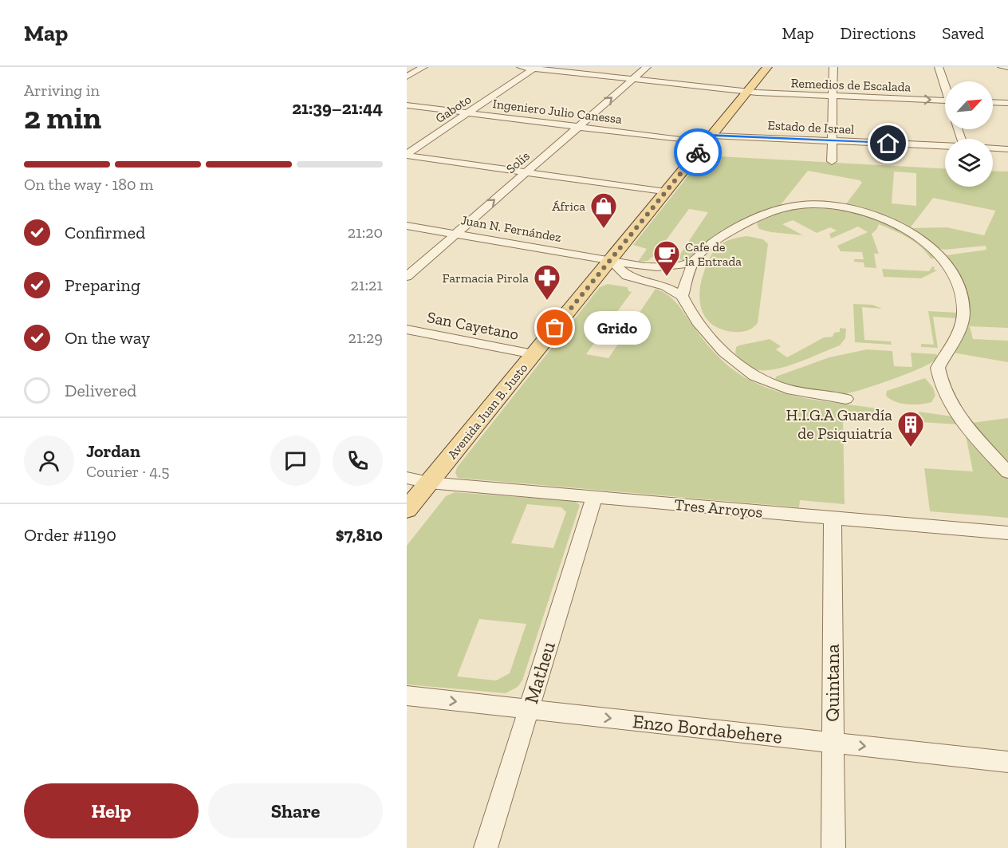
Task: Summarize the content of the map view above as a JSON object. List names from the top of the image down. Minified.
{"streets":{"main road":["Avenida Juan B. Justo"],"street":["Remedios de Escalada","Gaboto","Ingeniero Julio Canessa","Estado de Israel","Solís","Juan N. Fernández","San Cayetano","Tres Arroyos","Matheu","Quintana","Enzo Bordabehere"]},"crossings":[["Remedios de Escalada","Gaboto"],["Remedios de Escalada","Solís"],["Remedios de Escalada","Avenida Juan B. Justo"],["Gaboto","Ingeniero Julio Canessa"],["Ingeniero Julio Canessa","Estado de Israel"],["Ingeniero Julio Canessa","Solís"],["Ingeniero Julio Canessa","Avenida Juan B. Justo"],["Estado de Israel","Avenida Juan B. Justo"],["Solís","Juan N. Fernández"],["Juan N. Fernández","Avenida Juan B. Justo"],["San Cayetano","Avenida Juan B. Justo"],["Avenida Juan B. Justo","Tres Arroyos"],["Tres Arroyos","Matheu"],["Tres Arroyos","Quintana"],["Matheu","Enzo Bordabehere"],["Quintana","Enzo Bordabehere"]],"one_way":["Solís","Enzo Bordabehere"],"places":{"shop":["África"],"cafe":["Cafe de la Entrada"],"pharmacy":["Farmacia Pirola"],"other":["Grido"],"building":["H.I.G.A Guardía de Psiquiatría"]},"north":"top right","page":{"header":"Map","nav":["Map","Directions","Saved"],"heading":["2 min","Arriving in","21:39–21:44"],"panel":["Jordan","Courier · 4.5","Order #1190","$7,810"],"bar":"On the way · 180 m","list":[["Confirmed","21:20"],["Preparing","21:21"],["On the way","21:29"],"Delivered"],"bubble":"Grido","buttons":["Help","Share"]}}
